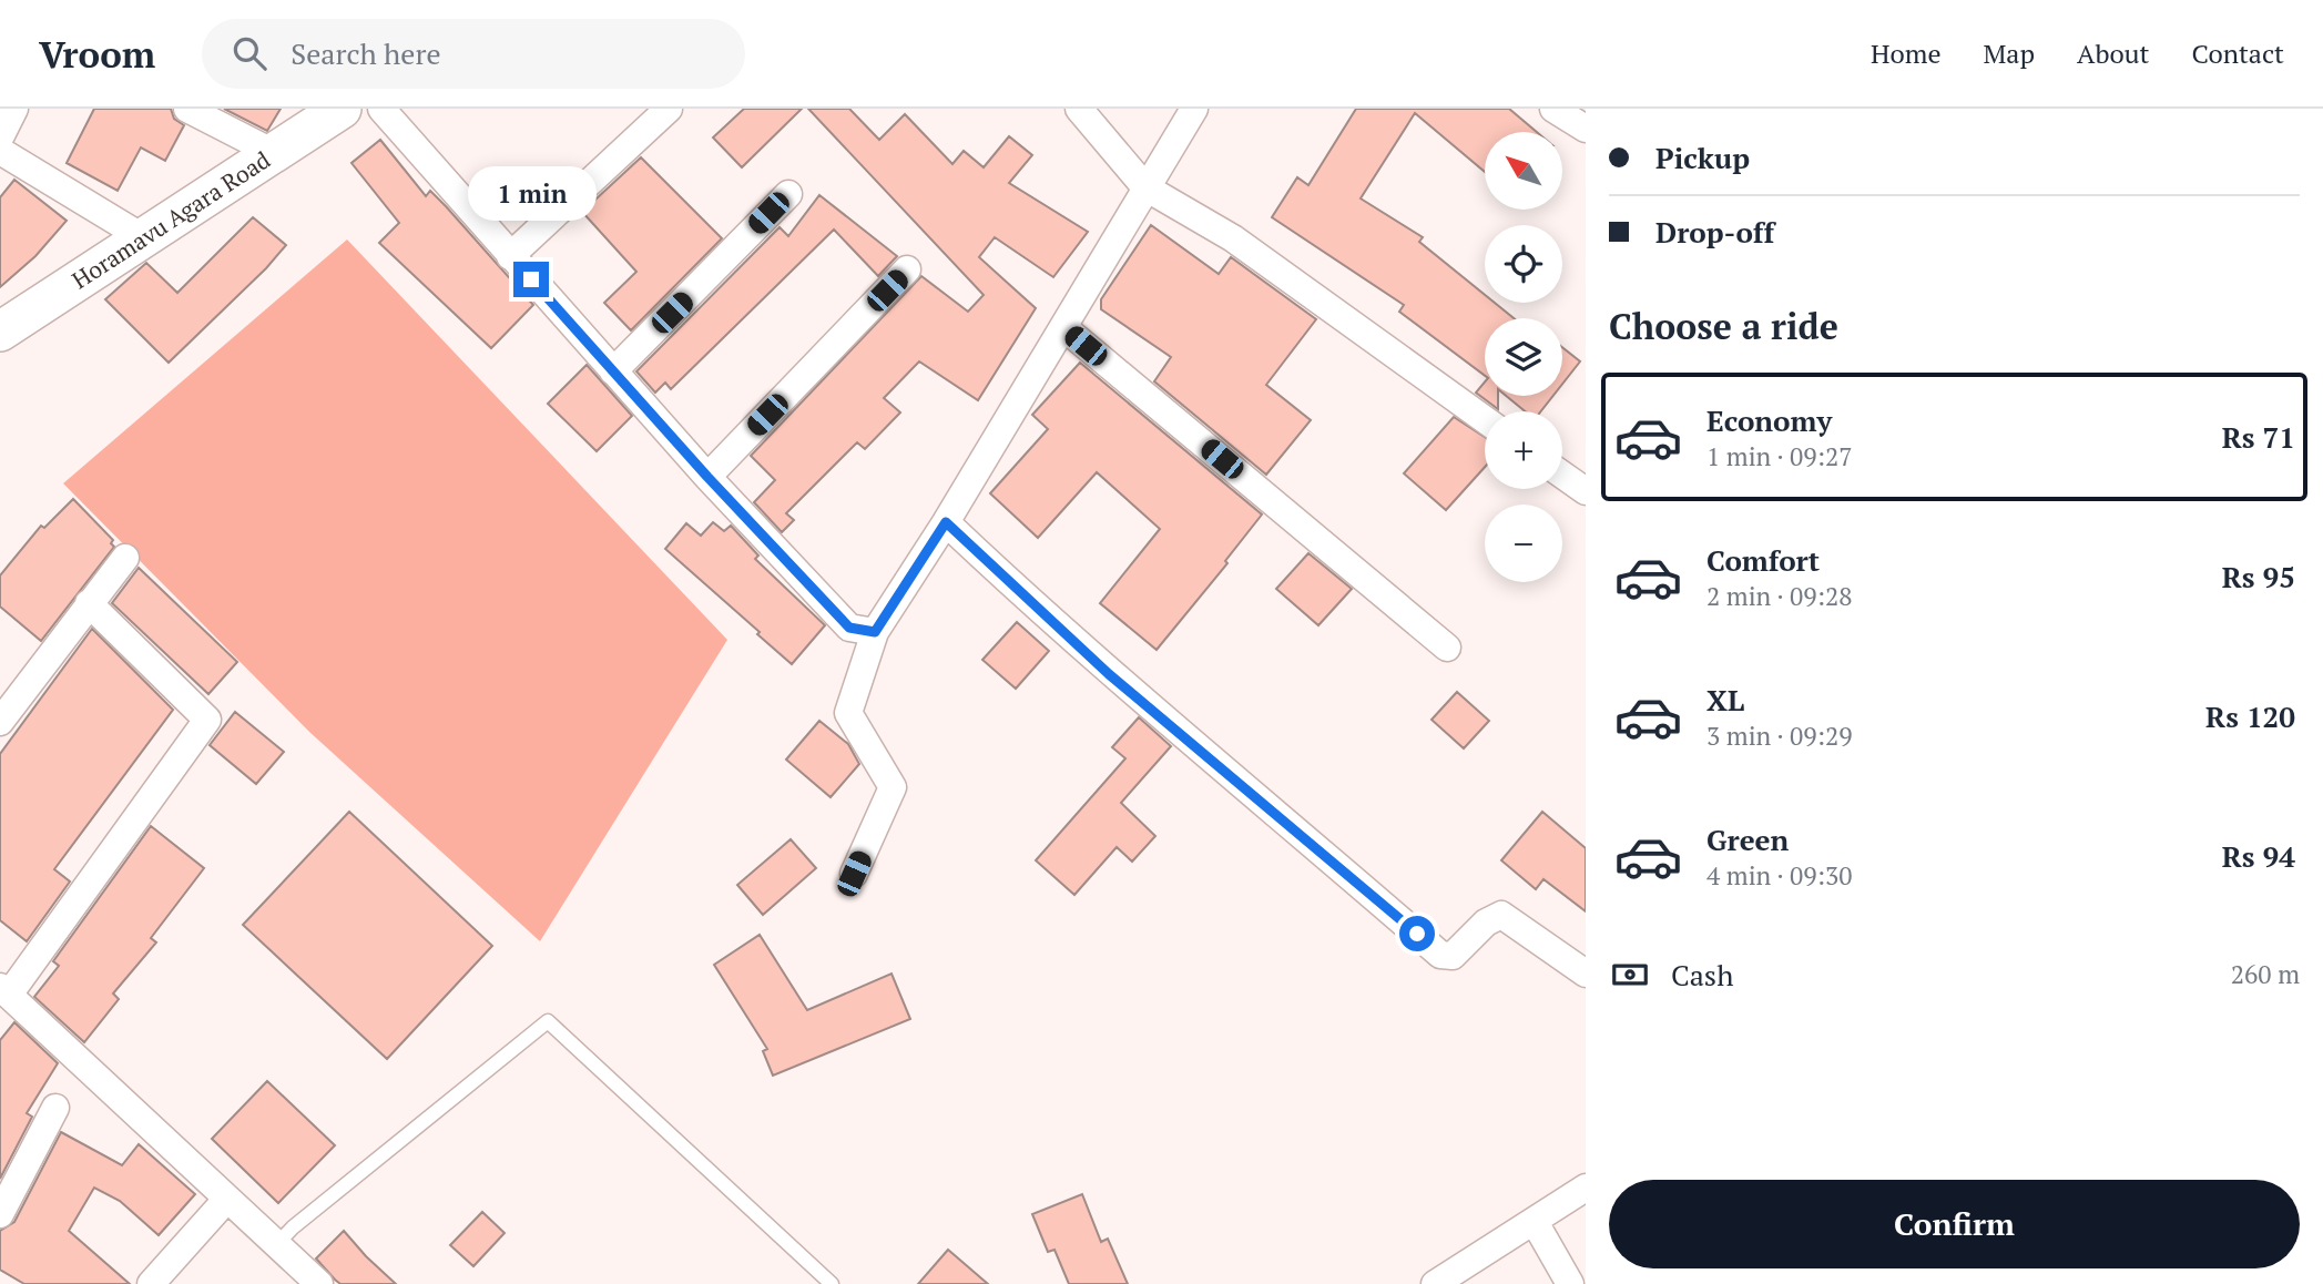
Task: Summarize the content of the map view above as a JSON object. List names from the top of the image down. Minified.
{"streets":{"street":["Horamavu Agara Road"]},"north":"top left","page":{"header":"Vroom","search":"Search here","nav":["Home","Map","About","Contact"],"banner":["Pickup","Drop-off"],"map_buttons":["+","−"],"bubble":"1 min","heading":"Choose a ride","list":[{"name":"Economy","note":"1 min · 09:27","value":"Rs 71"},{"name":"Comfort","note":"2 min · 09:28","value":"Rs 95"},{"name":"XL","note":"3 min · 09:29","value":"Rs 120"},{"name":"Green","note":"4 min · 09:30","value":"Rs 94"}],"pay":["Cash","260 m"],"buttons":"Confirm"}}
